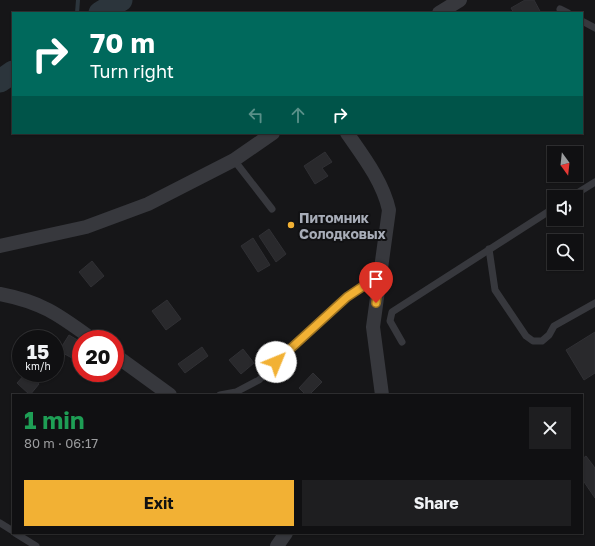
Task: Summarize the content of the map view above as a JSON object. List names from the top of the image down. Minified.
{"places":["Питомник Солодковых"],"north":"bottom","page":{"turn":["70 m","Turn right"],"speed":"15 km/h","limit":"20","heading":["1 min","80 m · 06:17"],"buttons":["Exit","Share"]}}
